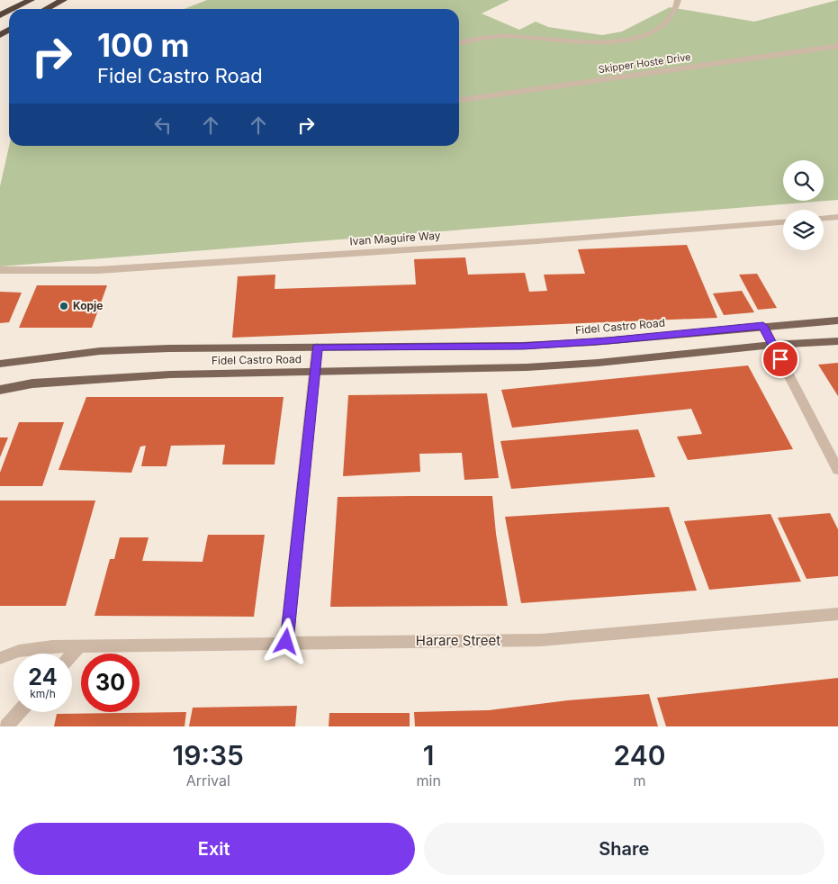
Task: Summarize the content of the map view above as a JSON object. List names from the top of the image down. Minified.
{"streets":{"main road":["Fidel Castro Road"],"street":["Skipper Hoste Drive","Ivan Maguire Way","Harare Street"]},"places":["Kopje"],"page":{"turn":["100 m","Fidel Castro Road"],"speed":"24 km/h","limit":"30","eta":["19:35","Arrival","1","min","240","m"],"buttons":["Exit","Share"]}}
